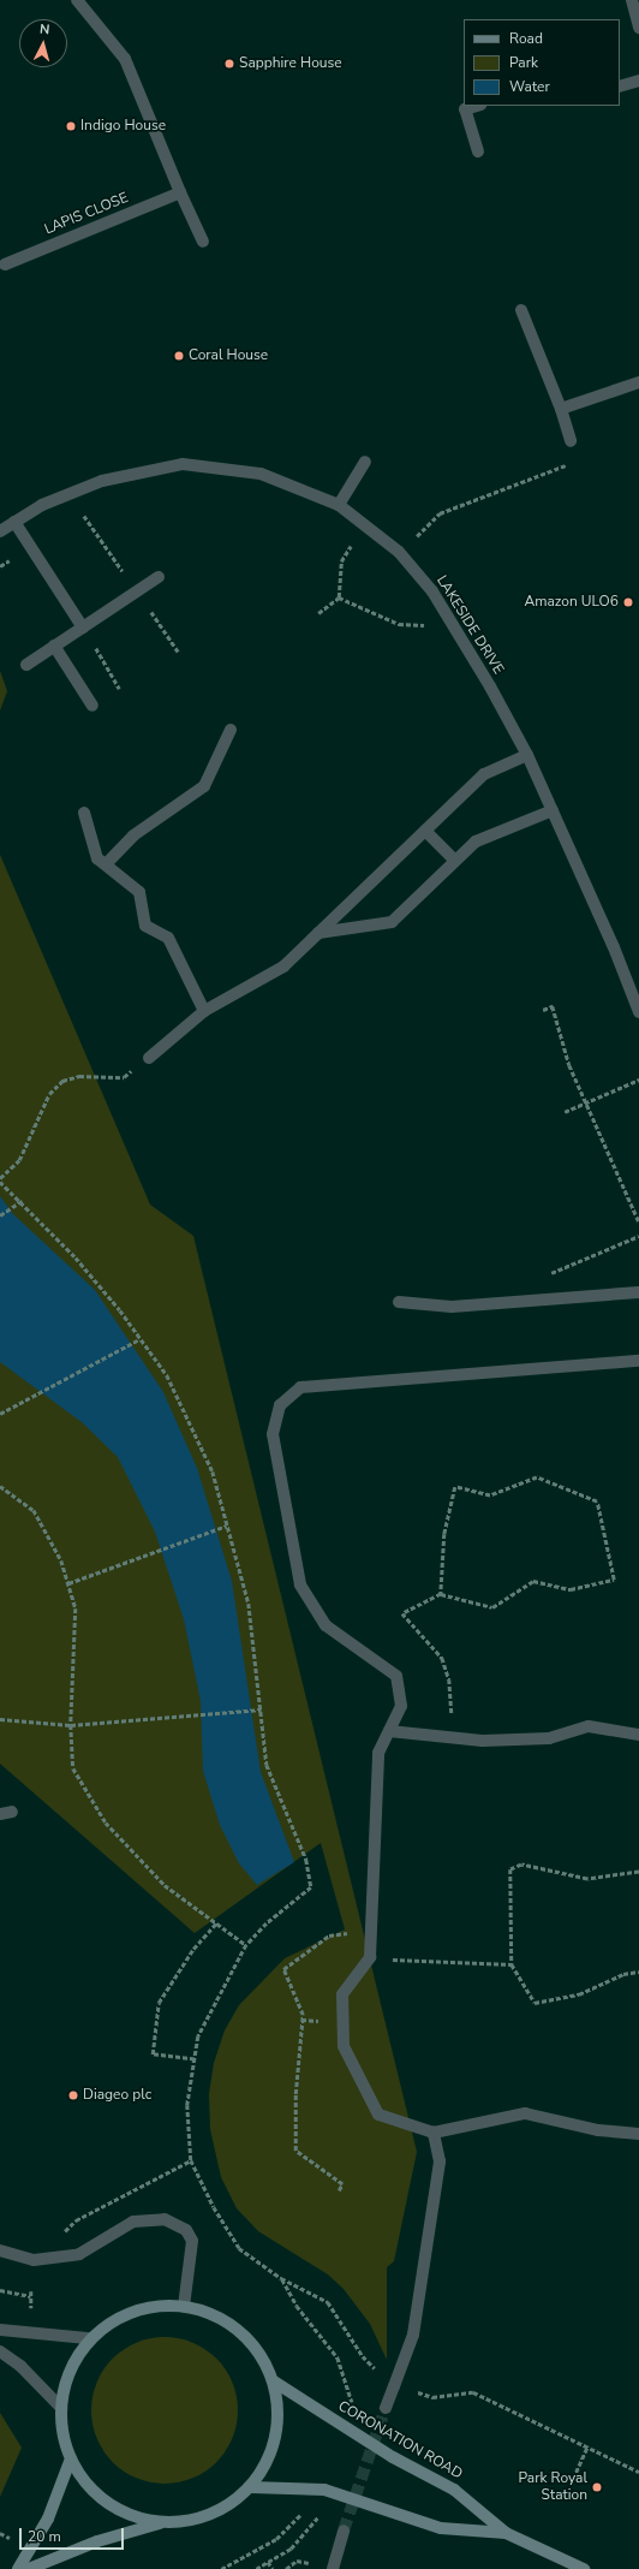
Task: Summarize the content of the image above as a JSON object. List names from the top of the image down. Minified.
{"streets":{"street":["LAPIS CLOSE","LAKESIDE DRIVE","CORONATION ROAD"]},"places":["Sapphire House","Indigo House","Coral House","Amazon ULO6","Diageo plc","Park Royal Station"],"legend":["Road","Park","Water"],"scale_bar":"20 m","north":"top"}
